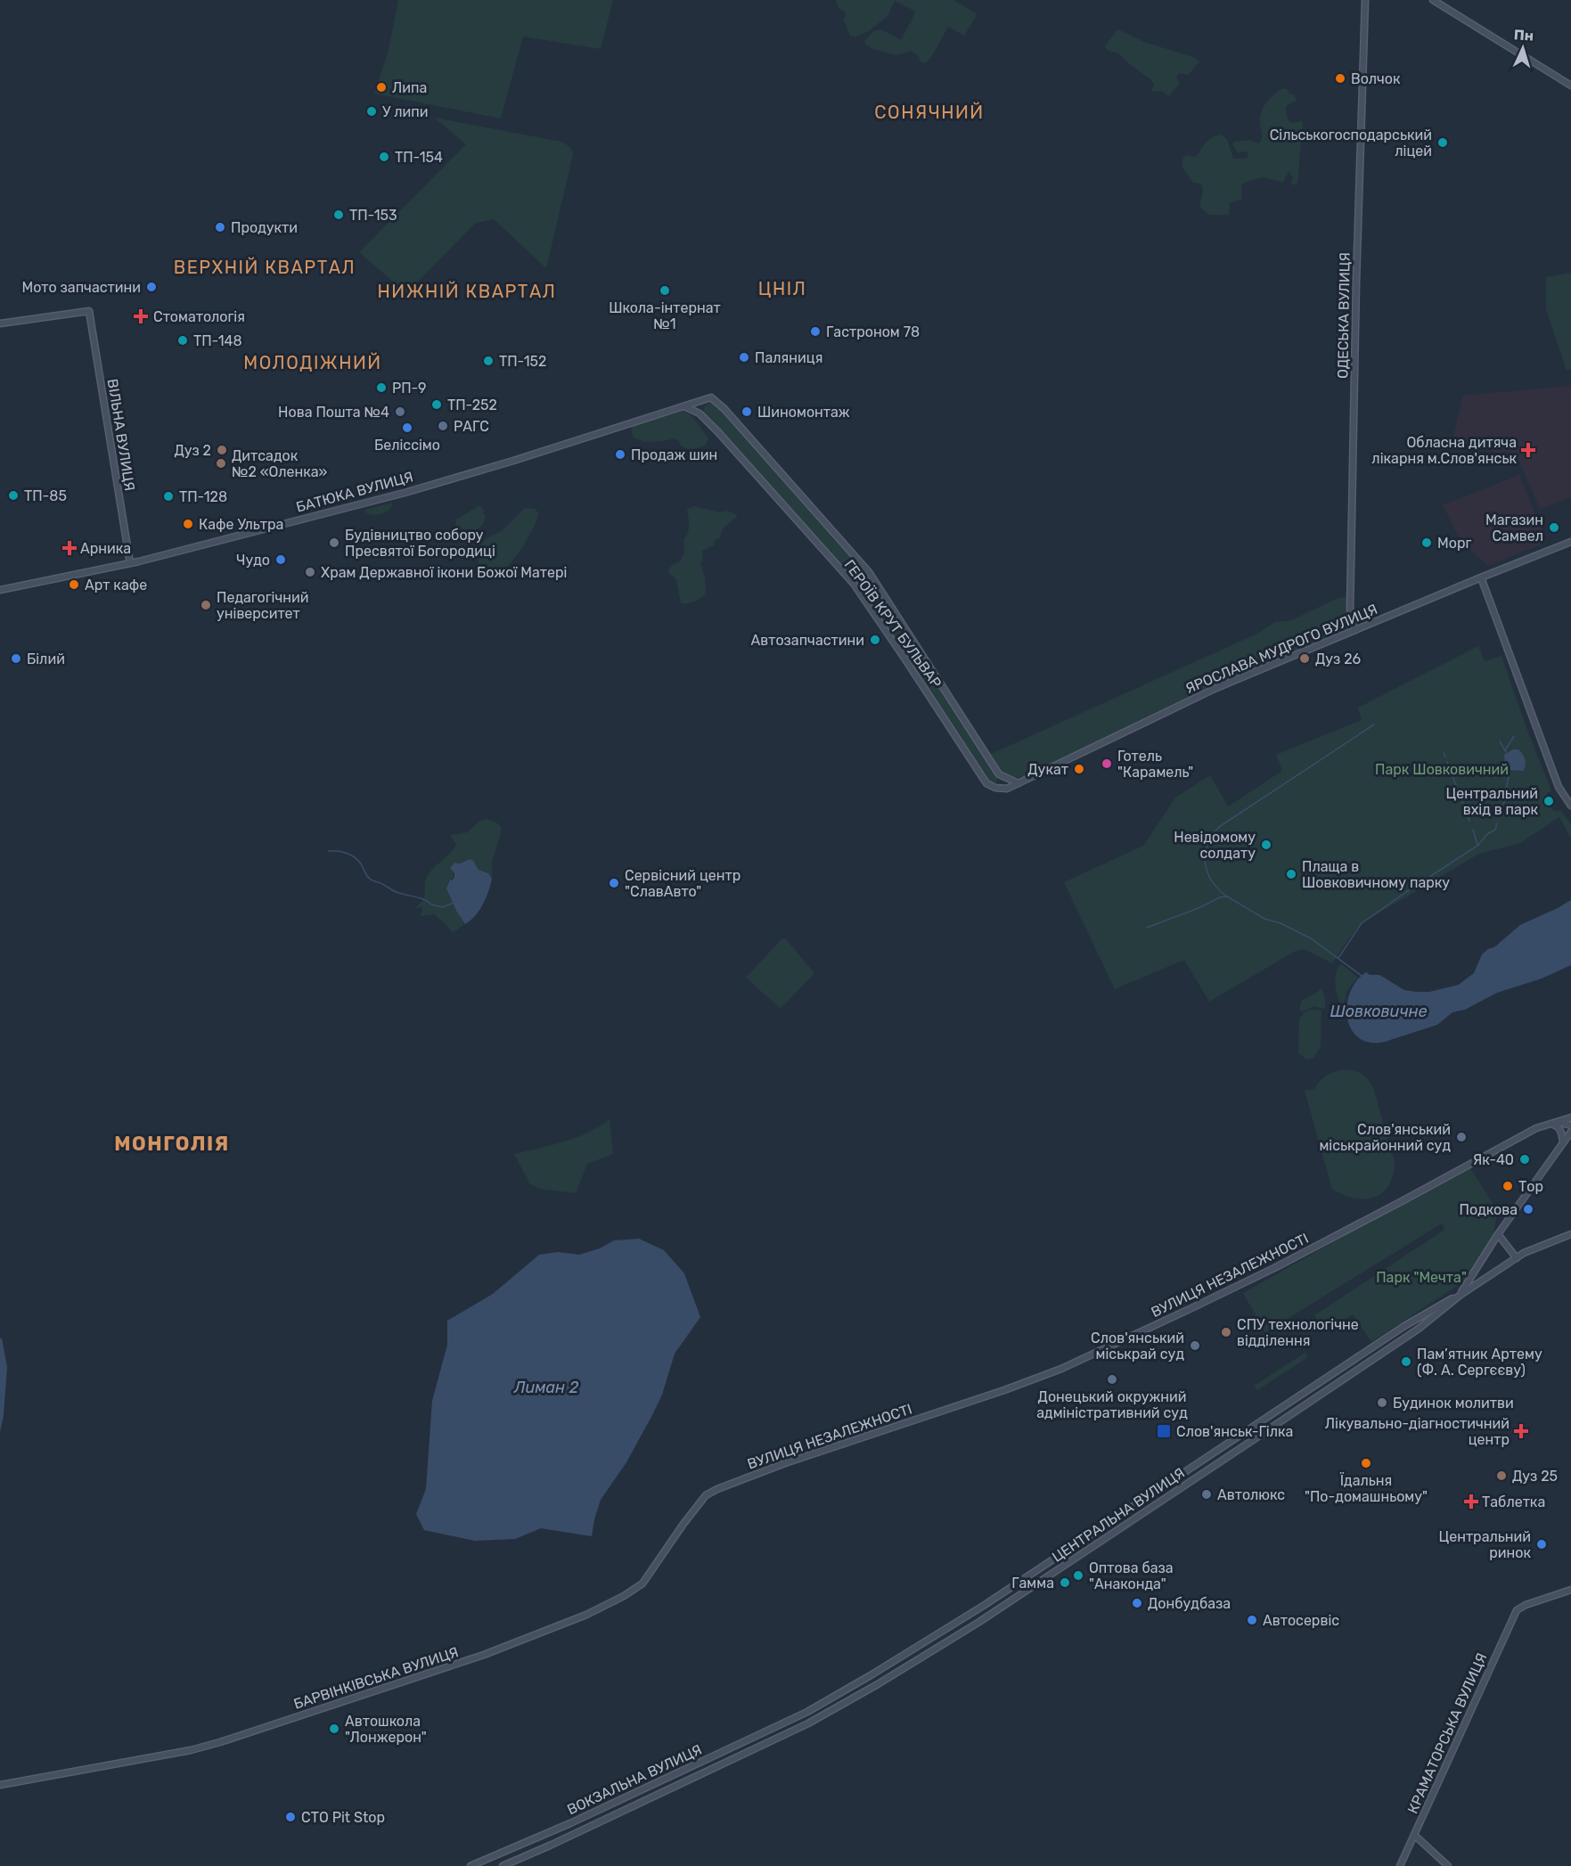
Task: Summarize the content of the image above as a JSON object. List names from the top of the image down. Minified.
{"streets":{"street":["ОДЕСЬКА ВУЛИЦЯ","ВІЛЬНА ВУЛИЦЯ","БАТЮКА ВУЛИЦЯ","ГЕРОЇВ КРУТ БУЛЬВАР","ЯРОСЛАВА МУДРОГО ВУЛИЦЯ","ВУЛИЦЯ НЕЗАЛЕЖНОСТІ","ЦЕНТРАЛЬНА ВУЛИЦЯ","БАРВІНКІВСЬКА ВУЛИЦЯ","КРАМАТОРСЬКА ВУЛИЦЯ","ВОКЗАЛЬНА ВУЛИЦЯ"]},"crossings":[["ОДЕСЬКА ВУЛИЦЯ","ЯРОСЛАВА МУДРОГО ВУЛИЦЯ"],["ВІЛЬНА ВУЛИЦЯ","БАТЮКА ВУЛИЦЯ"],["БАТЮКА ВУЛИЦЯ","ГЕРОЇВ КРУТ БУЛЬВАР"],["ГЕРОЇВ КРУТ БУЛЬВАР","ЯРОСЛАВА МУДРОГО ВУЛИЦЯ"],["ВУЛИЦЯ НЕЗАЛЕЖНОСТІ","БАРВІНКІВСЬКА ВУЛИЦЯ"],["ЦЕНТРАЛЬНА ВУЛИЦЯ","ВОКЗАЛЬНА ВУЛИЦЯ"]],"districts":["СОНЯЧНИЙ","ВЕРХНІЙ КВАРТАЛ","ЦНІЛ","НИЖНІЙ КВАРТАЛ","МОЛОДІЖНИЙ","МОНГОЛІЯ"],"water":["Шовковичне","Лиман 2"],"parks":["Парк Шовковичний","Парк \"Мечта\""],"places":{"other":["Волчок","Липа","У липи","Сільськогосподарський ліцей","ТП-154","ТП-153","Продукти","Мото запчастини","Школа-інтернат №1","Гастроном 78","ТП-148","Паляниця","ТП-152","РП-9","ТП-252","Нова Пошта №4","Шиномонтаж","РАГС","Беліссімо","Дуз 2","Продаж шин","Дитсадок №2 «Оленка»","ТП-85","ТП-128","Кафе Ультра","Магазин Самвел","Будівництво собору Пресвятої Богородиці","Морг","Чудо","Храм Державної ікони Божої Матері","Арт кафе","Педагогічний університет","Автозапчастини","Білий","Дуз 26","Готель \"Карамель\"","Дукат","Центральний вхід в парк","Невідомому солдату","Плаща в Шовковичному парку","Сервісний центр \"СлавАвто\"","Слов'янський міськрайонний суд","Як-40","Тор","Подкова","СПУ технологічне відділення","Слов'янський міськрай суд","Пам’ятник Артему (Ф. А. Сергєєву)","Донецький окружний адміністративний суд","Будинок молитви","Їдальня \"По-домашньому\"","Дуз 25","Автолюкс","Центральний ринок","Оптова база \"Анаконда\"","Гамма","Донбудбаза","Автосервіс","Автошкола \"Лонжерон\"","СТО Pit Stop"],"health":["Стоматологія","Обласна дитяча лікарня м.Слов'янськ","Арника","Лікувально-діагностичний центр","Таблетка"],"transit":["Слов'янськ-Гілка"]},"north":"top"}
